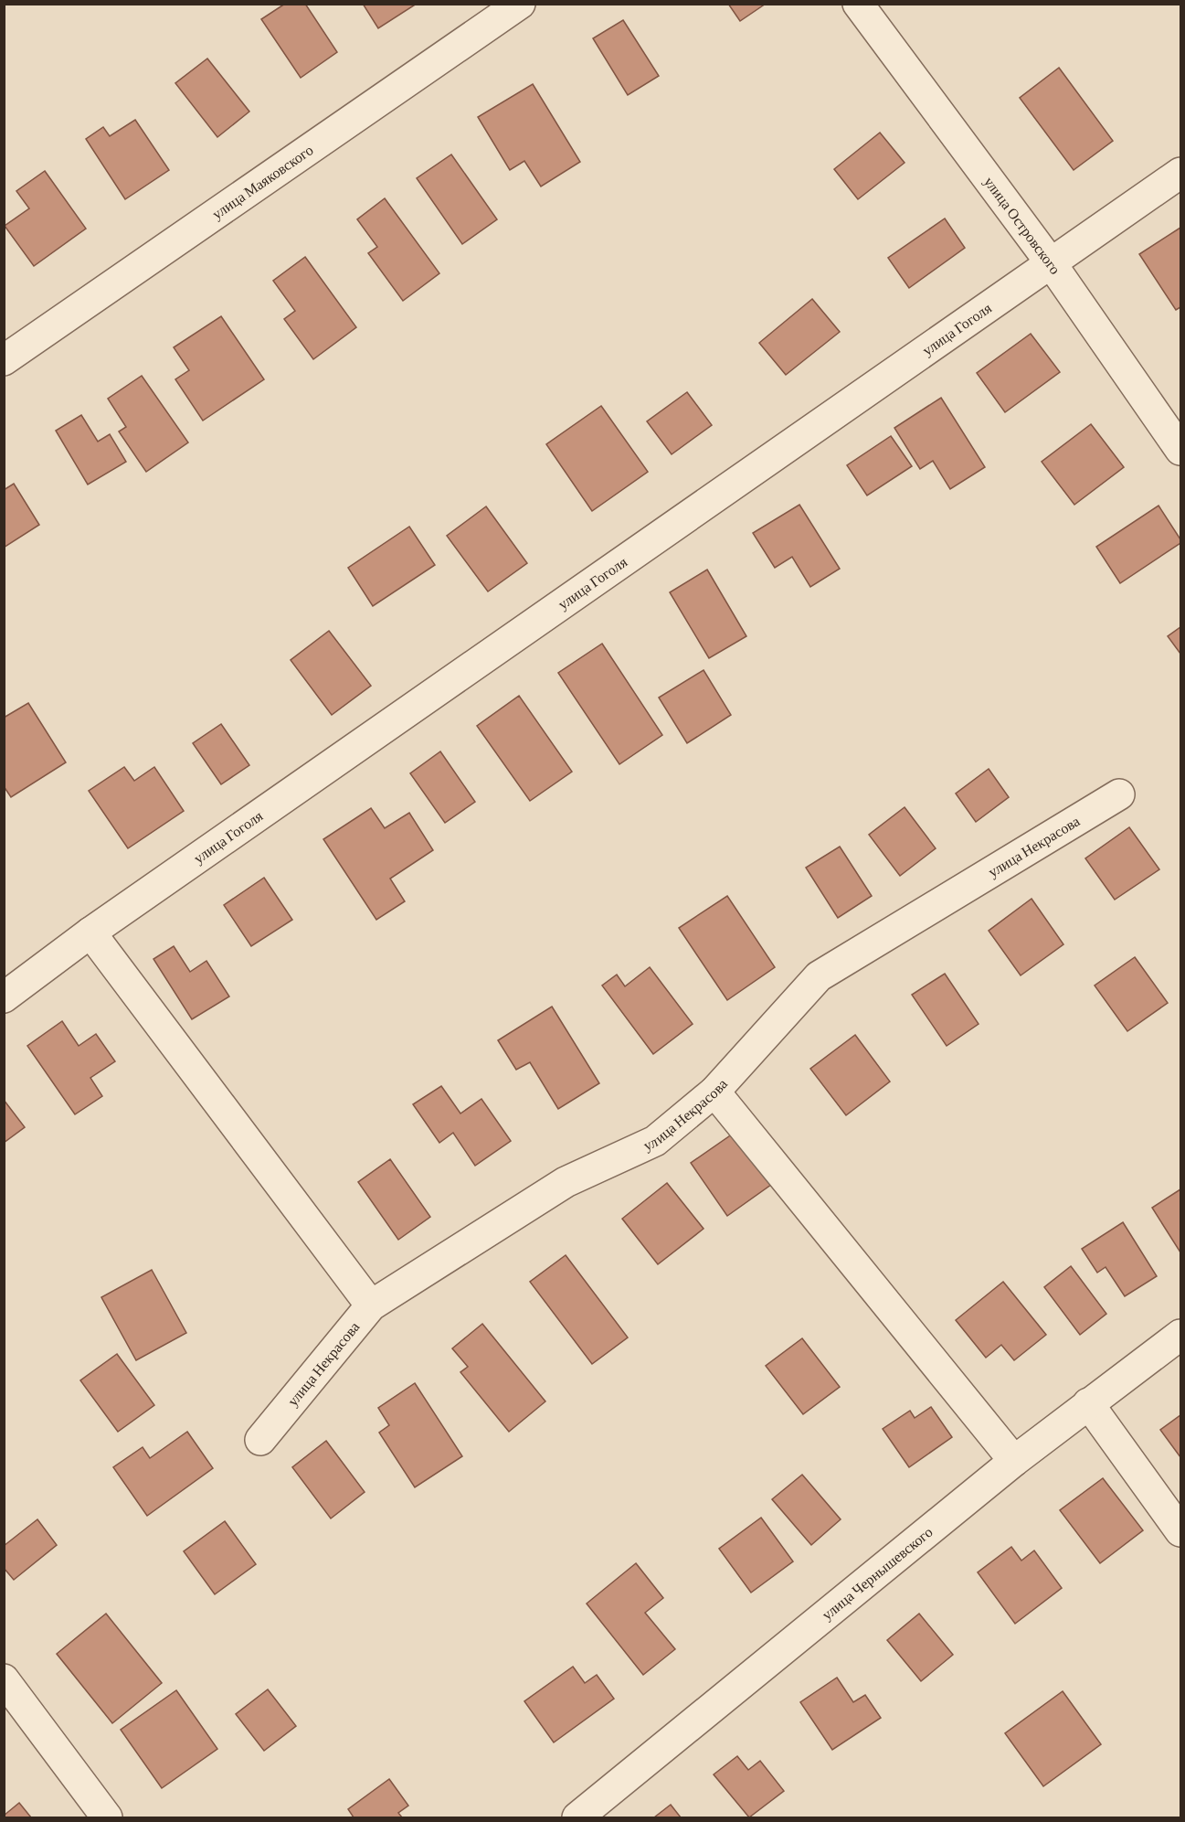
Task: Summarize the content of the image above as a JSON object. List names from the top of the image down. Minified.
{"streets":{"street":["улица Маяковского","улица Островского","улица Гоголя","улица Некрасова","улица Чернышевского"]},"crossings":[["улица Островского","улица Гоголя"]]}
